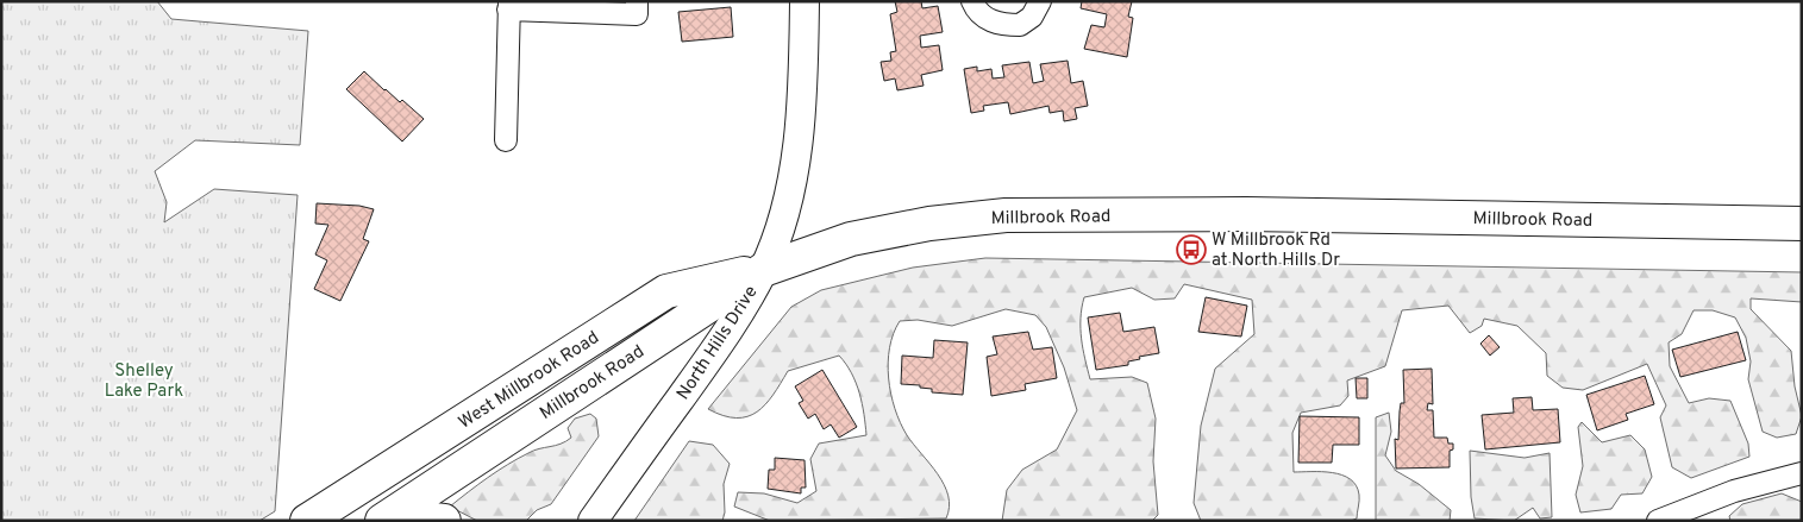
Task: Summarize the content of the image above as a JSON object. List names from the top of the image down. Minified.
{"streets":{"main road":["Millbrook Road","North Hills Drive","West Millbrook Road"]},"crossings":[["Millbrook Road","North Hills Drive"],["Millbrook Road","West Millbrook Road"],["North Hills Drive","West Millbrook Road"]],"parks":["Shelley Lake Park"],"places":{"bus stop":["W Millbrook Rd at North Hills Dr"]}}
